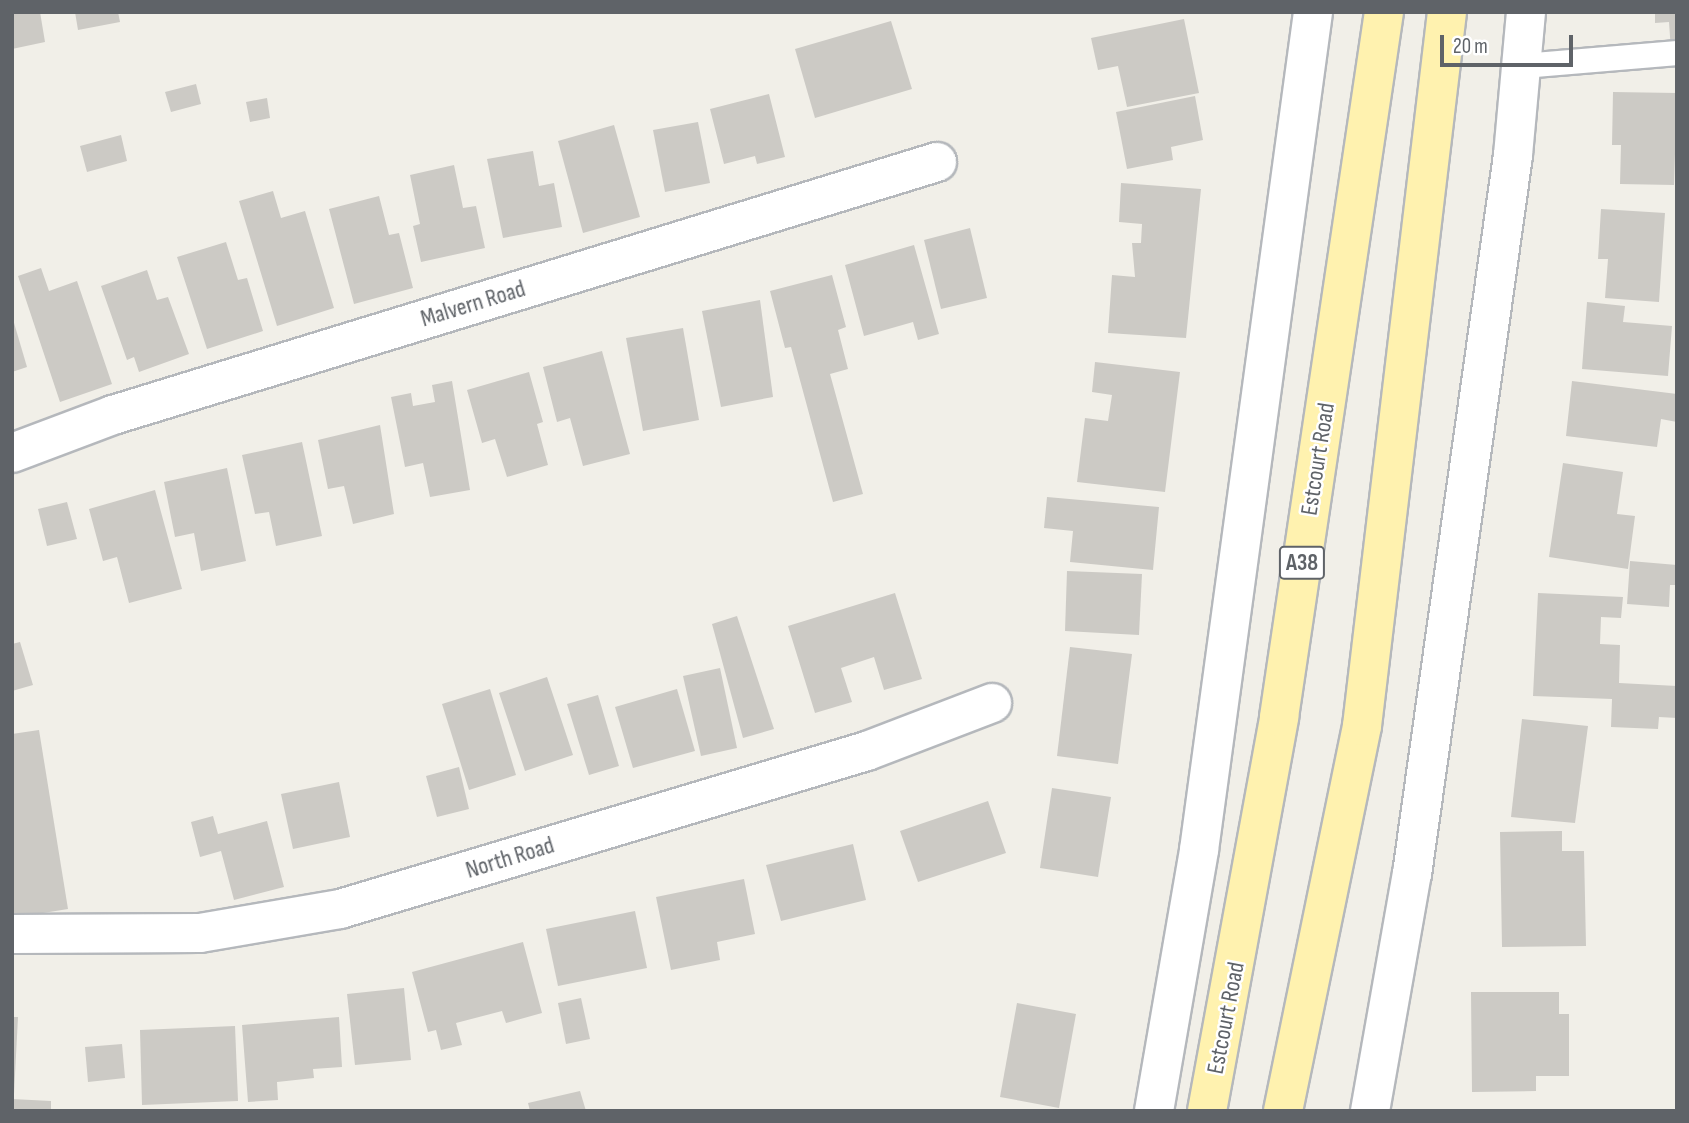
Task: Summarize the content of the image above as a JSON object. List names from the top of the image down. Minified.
{"streets":{"main road":["Estcourt Road","A38"],"street":["Malvern Road","North Road"]},"scale_bar":"20 m"}
